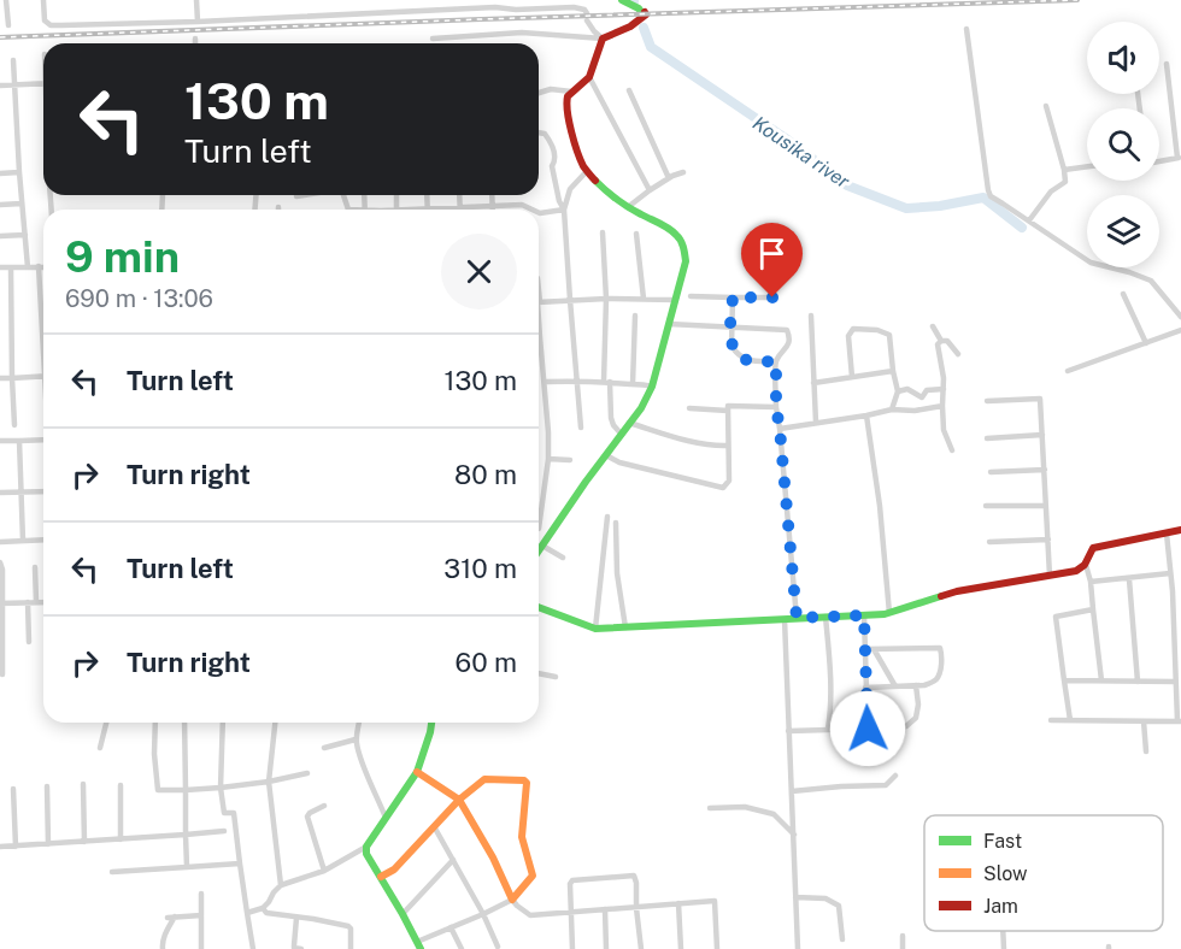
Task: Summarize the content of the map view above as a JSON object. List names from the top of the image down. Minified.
{"water":["Kousika river"],"legend":["Fast","Slow","Jam"],"page":{"turn":["130 m","Turn left"],"heading":["9 min","690 m · 13:06"],"list":[{"name":"Turn left","value":"130 m"},{"name":"Turn right","value":"80 m"},{"name":"Turn left","value":"310 m"},{"name":"Turn right","value":"60 m"}]}}
